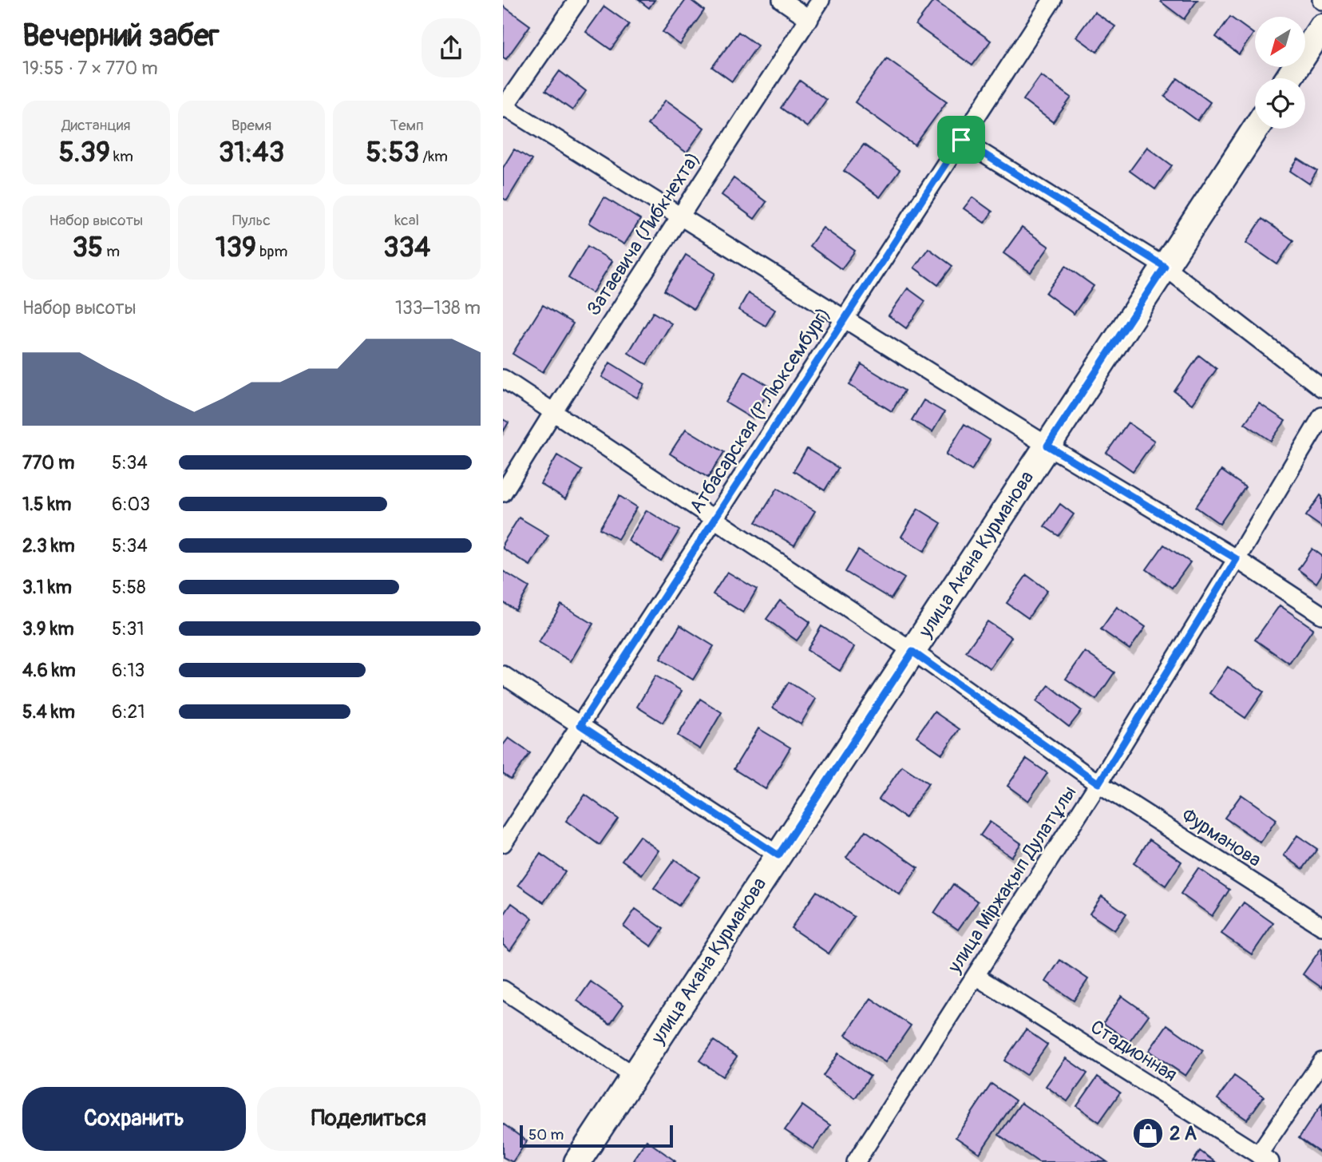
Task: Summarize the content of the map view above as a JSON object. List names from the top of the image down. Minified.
{"streets":{"main road":["улица Акана Курманова"],"street":["Затаевича (Либкнехта)","Атбасарская (Р.Люксембург)","Фурманова","улица Міржақып Дулатұлы","Стадионная"]},"crossings":[["Затаевича (Либкнехта)","Фурманова"],["Атбасарская (Р.Люксембург)","Фурманова"],["улица Акана Курманова","Фурманова"],["Фурманова","улица Міржақып Дулатұлы"],["улица Міржақып Дулатұлы","Стадионная"]],"places":{"shop":["2 А"]},"scale_bar":"50 m","north":"bottom left","page":{"heading":["Вечерний забег","19:55 · 7 × 770 m"],"stats":[["Дистанция","5.39 km"],["Время","31:43"],["Темп","5:53 /km"],["Набор высоты","35 m"],["Пульс","139 bpm"],["kcal","334"]],"chart":["Набор высоты","133–138 m"],"list":[{"name":"770 m","note":"5:34"},{"name":"1.5 km","note":"6:03"},{"name":"2.3 km","note":"5:34"},{"name":"3.1 km","note":"5:58"},{"name":"3.9 km","note":"5:31"},{"name":"4.6 km","note":"6:13"},{"name":"5.4 km","note":"6:21"}],"buttons":["Сохранить","Поделиться"],"scale":"50 m"}}
